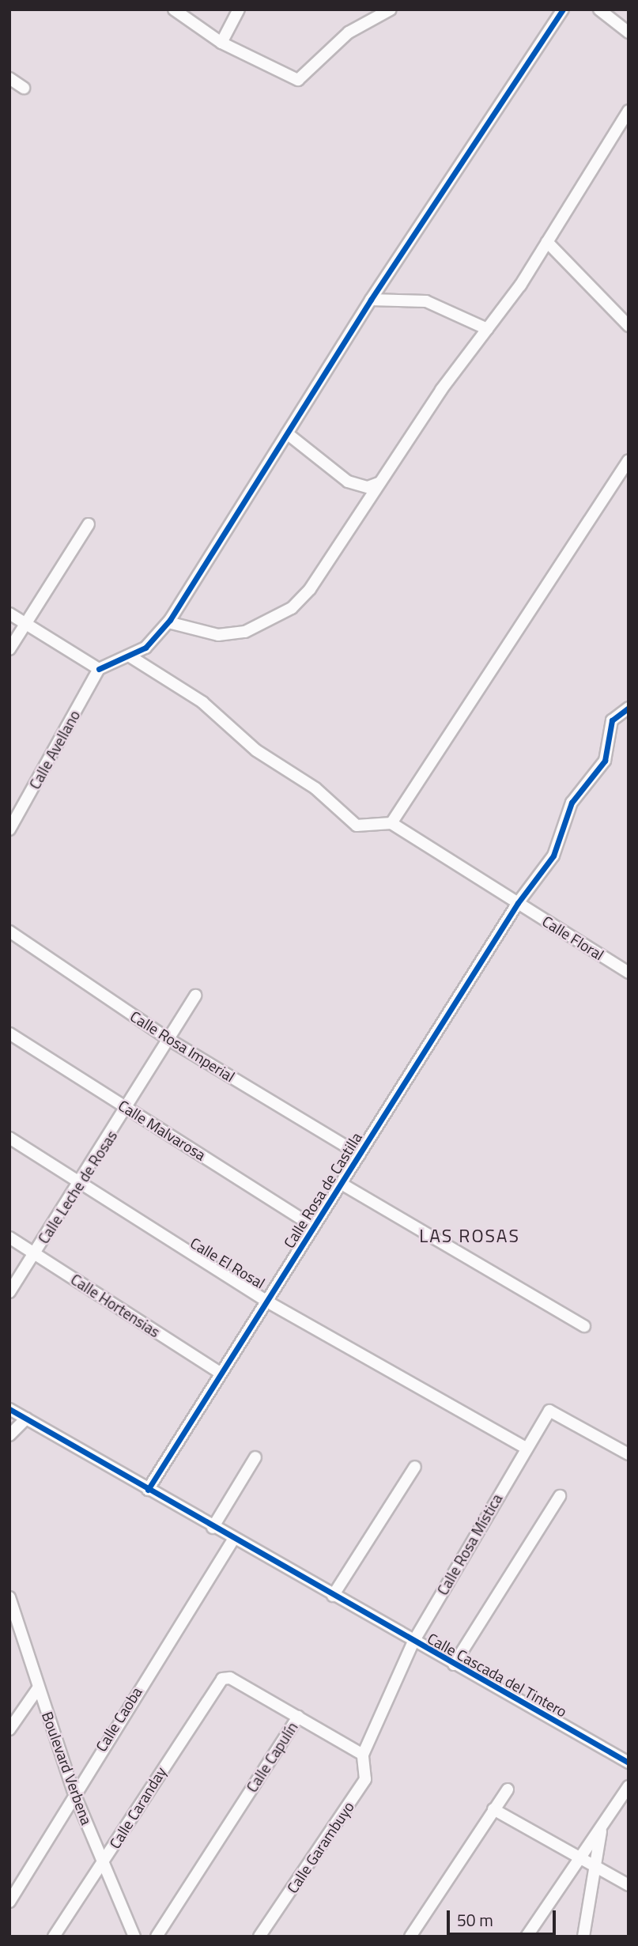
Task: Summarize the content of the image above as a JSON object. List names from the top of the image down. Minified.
{"streets":{"street":["Calle Avellano","Calle Floral","Calle Rosa Imperial","Calle Malvarosa","Calle Leche de Rosas","Calle Rosa de Castilla","Calle El Rosal","Calle Hortensias","Calle Rosa Mística","Calle Cascada del Tintero","Calle Caoba","Calle Capulín","Boulevard Verbena","Calle Caranday","Calle Garambuyo"]},"crossings":[["Calle Floral","Calle Rosa de Castilla"],["Calle Rosa Imperial","Calle Leche de Rosas"],["Calle Rosa Imperial","Calle Rosa de Castilla"],["Calle Malvarosa","Calle Leche de Rosas"],["Calle Malvarosa","Calle Rosa de Castilla"],["Calle Leche de Rosas","Calle El Rosal"],["Calle Leche de Rosas","Calle Hortensias"],["Calle Rosa de Castilla","Calle El Rosal"],["Calle Rosa de Castilla","Calle Hortensias"],["Calle Rosa de Castilla","Calle Cascada del Tintero"],["Calle El Rosal","Calle Rosa Mística"],["Calle Rosa Mística","Calle Cascada del Tintero"],["Calle Cascada del Tintero","Calle Caoba"],["Calle Caoba","Boulevard Verbena"],["Calle Capulín","Calle Caranday"],["Calle Capulín","Calle Garambuyo"],["Boulevard Verbena","Calle Caranday"]],"districts":["LAS ROSAS"],"scale_bar":"50 m"}
